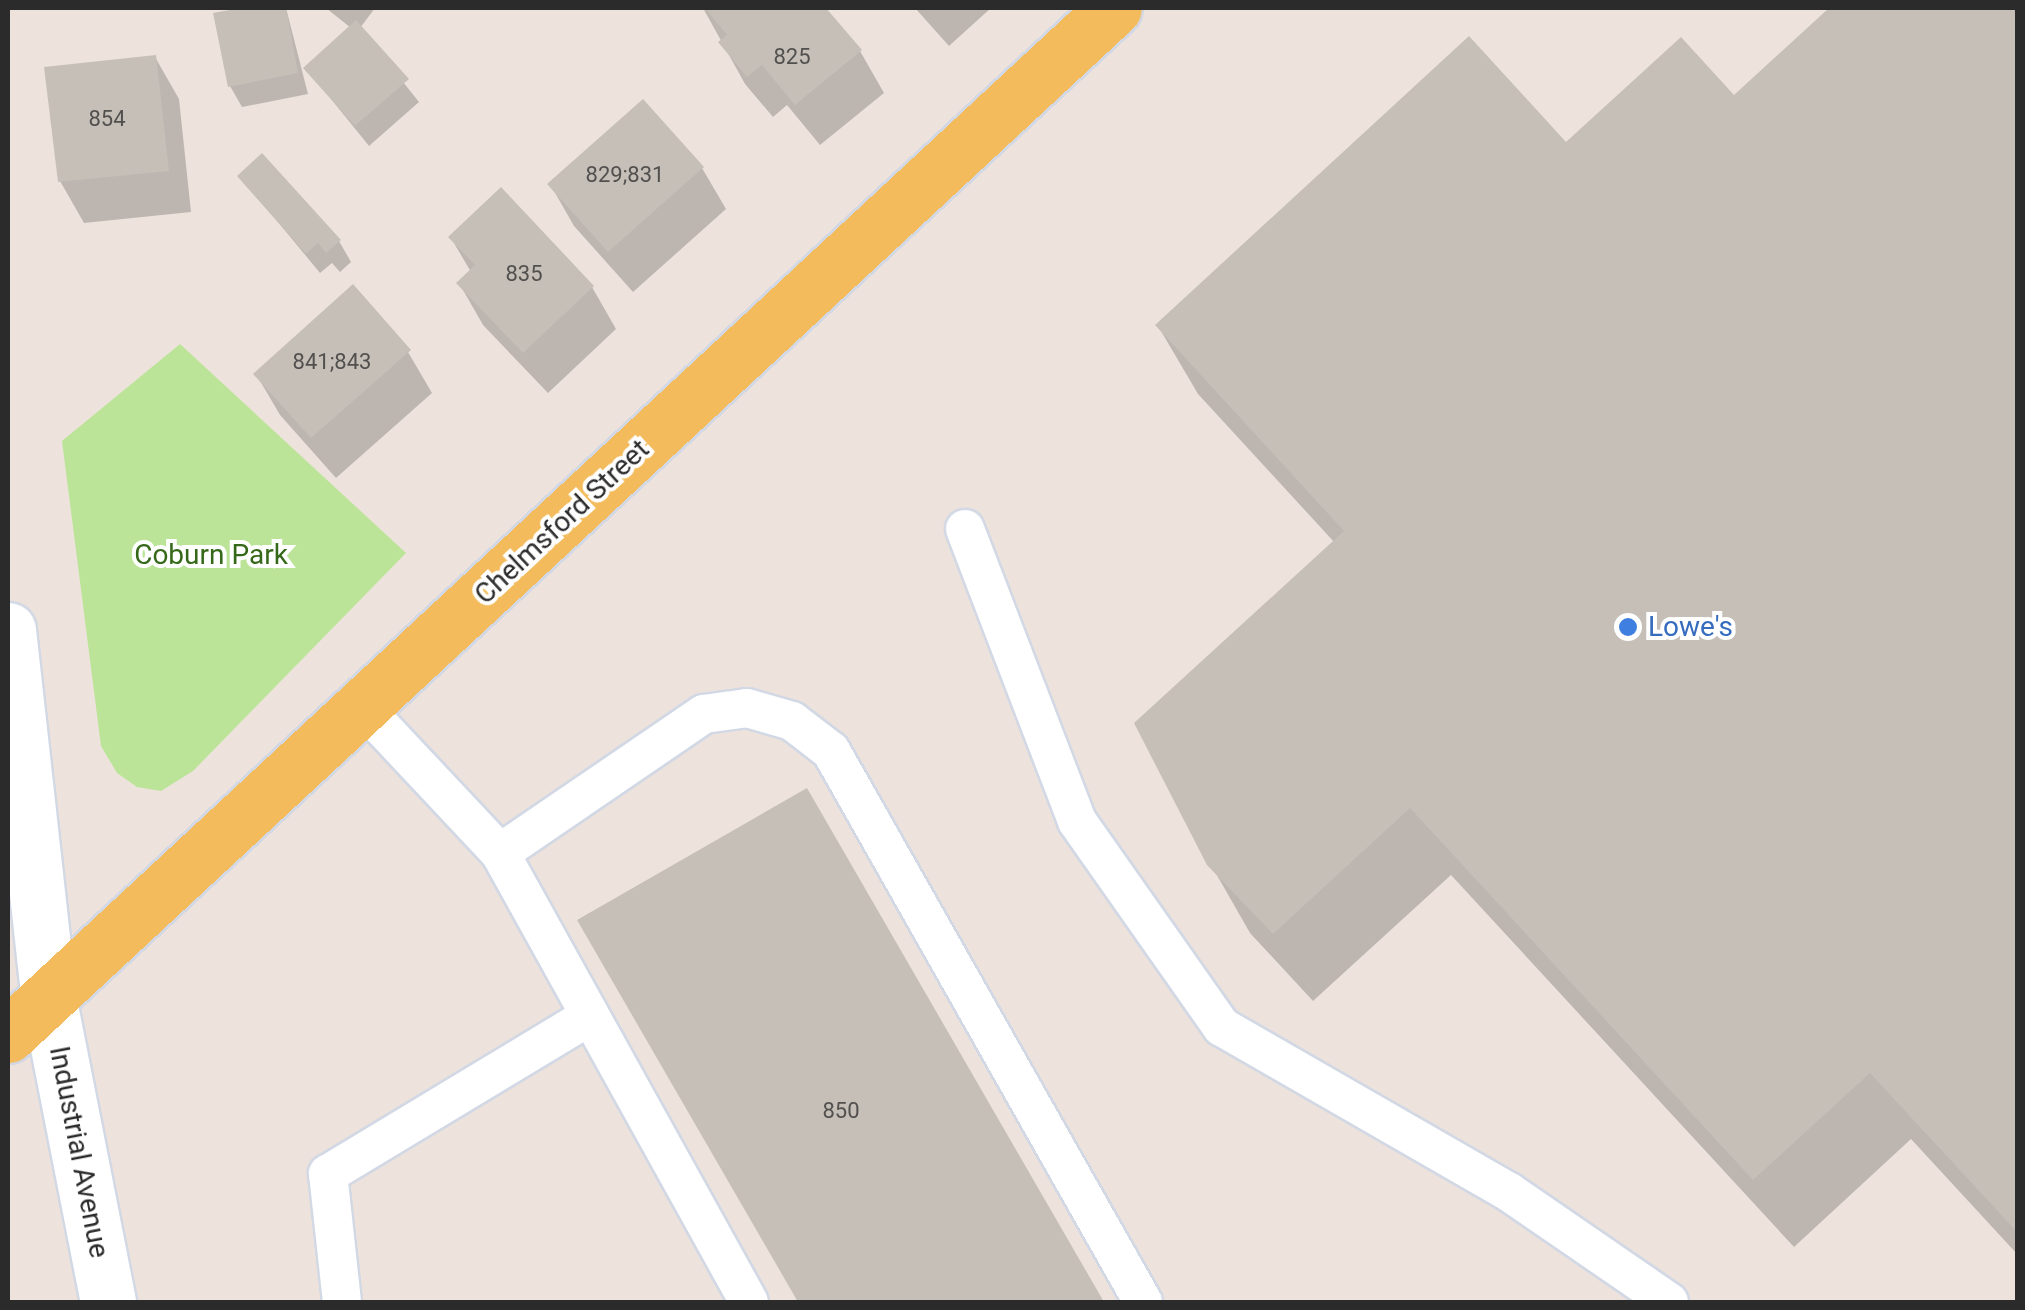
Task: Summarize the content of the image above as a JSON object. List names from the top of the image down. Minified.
{"streets":{"main road":["Chelmsford Street","Industrial Avenue"]},"crossings":[["Chelmsford Street","Industrial Avenue"]],"parks":["Coburn Park"],"places":["Lowe's"],"house_numbers":["825","854","829;831","835","841;843","850"]}
